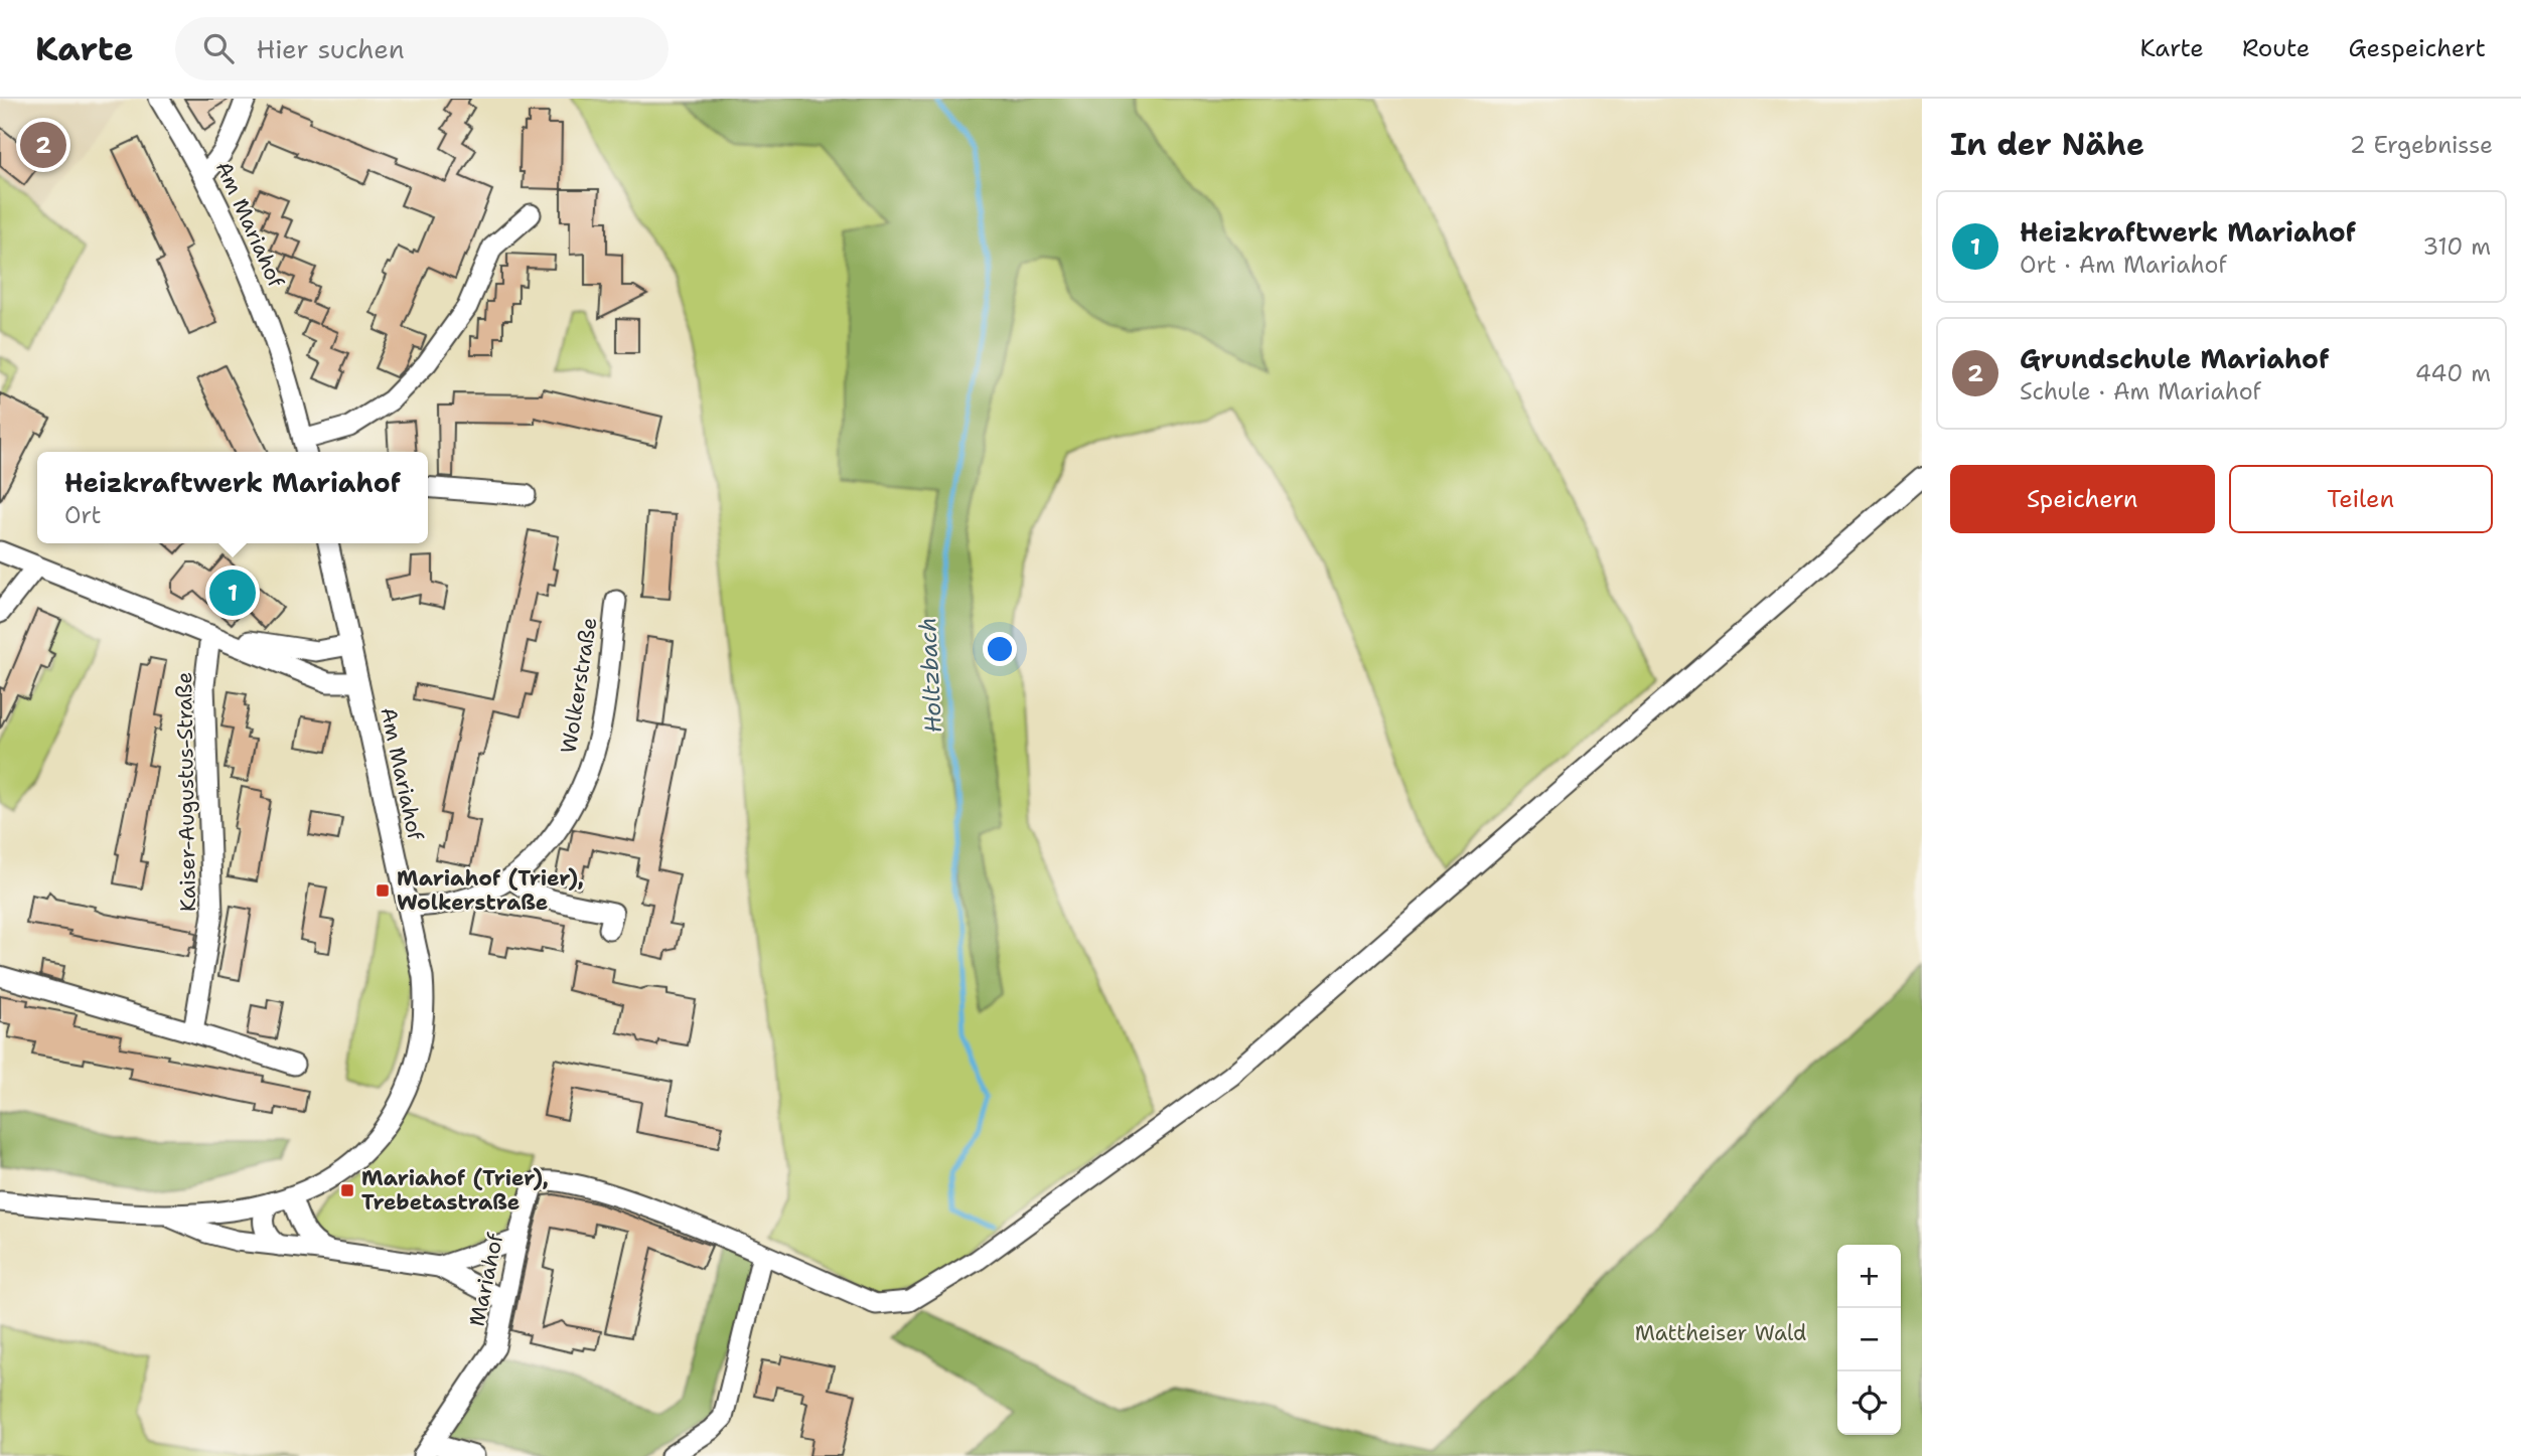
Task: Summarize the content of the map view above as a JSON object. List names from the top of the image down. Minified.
{"streets":{"street":["Am Mariahof","Wolkerstraße","Kaiser-Augustus-Straße","Mariahof"]},"crossings":[["Am Mariahof","Wolkerstraße"]],"water":["Holtzbach"],"parks":["Mattheiser Wald"],"places":{"transit":["Mariahof (Trier), Wolkerstraße","Mariahof (Trier), Trebetastraße"]},"page":{"header":"Karte","search":"Hier suchen","nav":["Karte","Route","Gespeichert"],"heading":["In der Nähe","2 Ergebnisse"],"pins":["2","1"],"list":[{"mark":"1","name":"Heizkraftwerk Mariahof","note":"Ort · Am Mariahof","value":"310 m"},{"mark":"2","name":"Grundschule Mariahof","note":"Schule · Am Mariahof","value":"440 m"}],"buttons":["Speichern","Teilen"],"popup":["Heizkraftwerk Mariahof","Ort"],"map_buttons":["+","−"]}}
